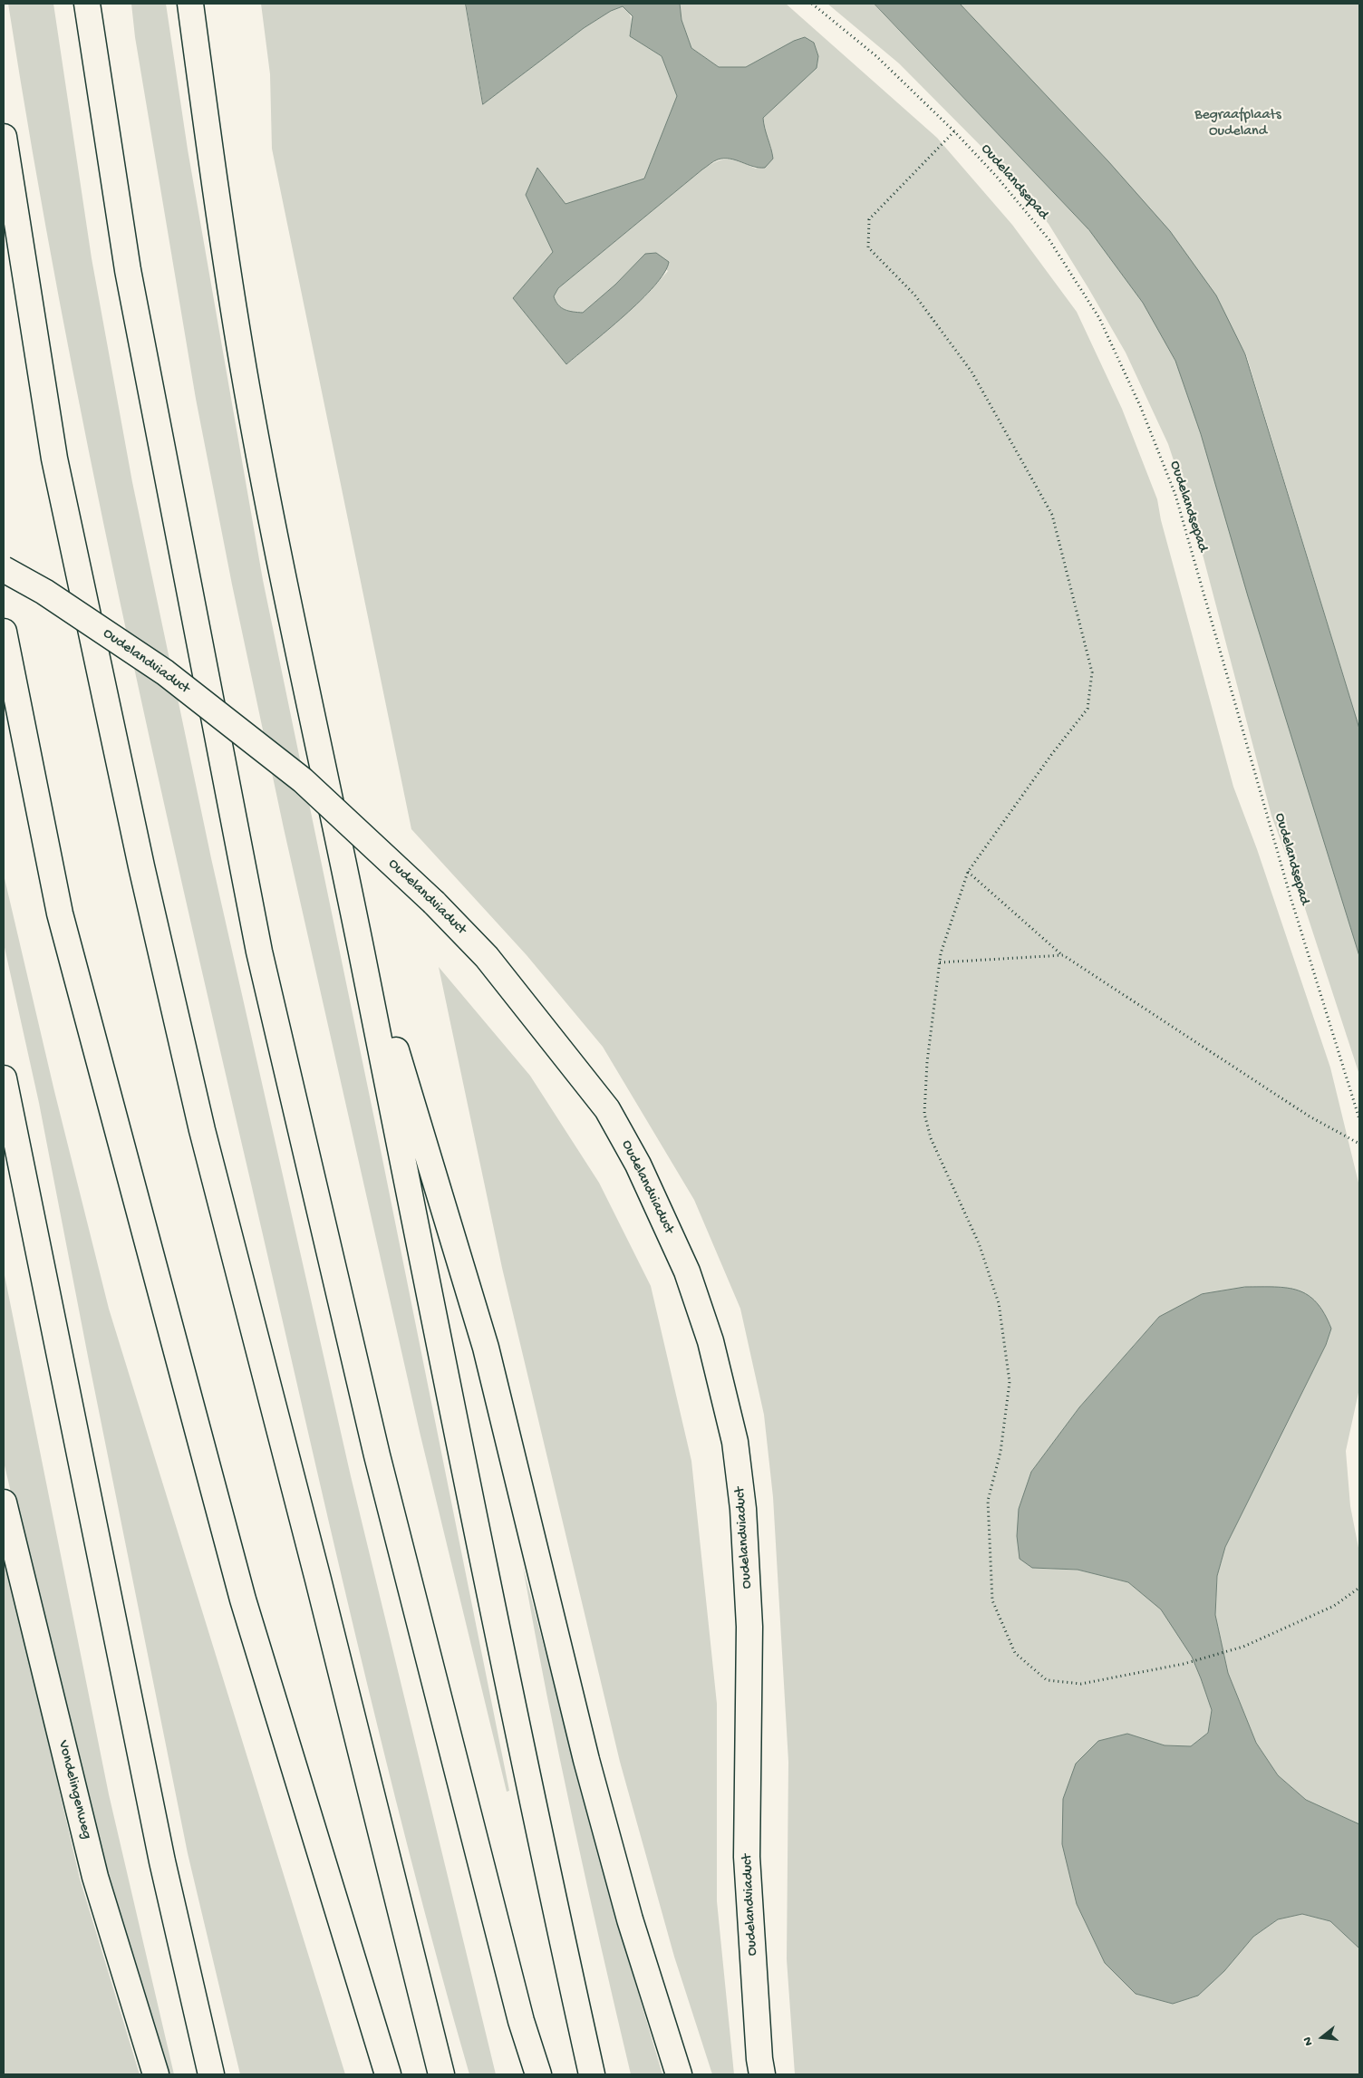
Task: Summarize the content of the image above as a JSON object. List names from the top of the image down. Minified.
{"streets":{"main road":["Oudelandviaduct","Vondelingenweg"],"path":["Oudelandsepad"]},"parks":["Begraafplaats Oudeland"],"north":"left"}
